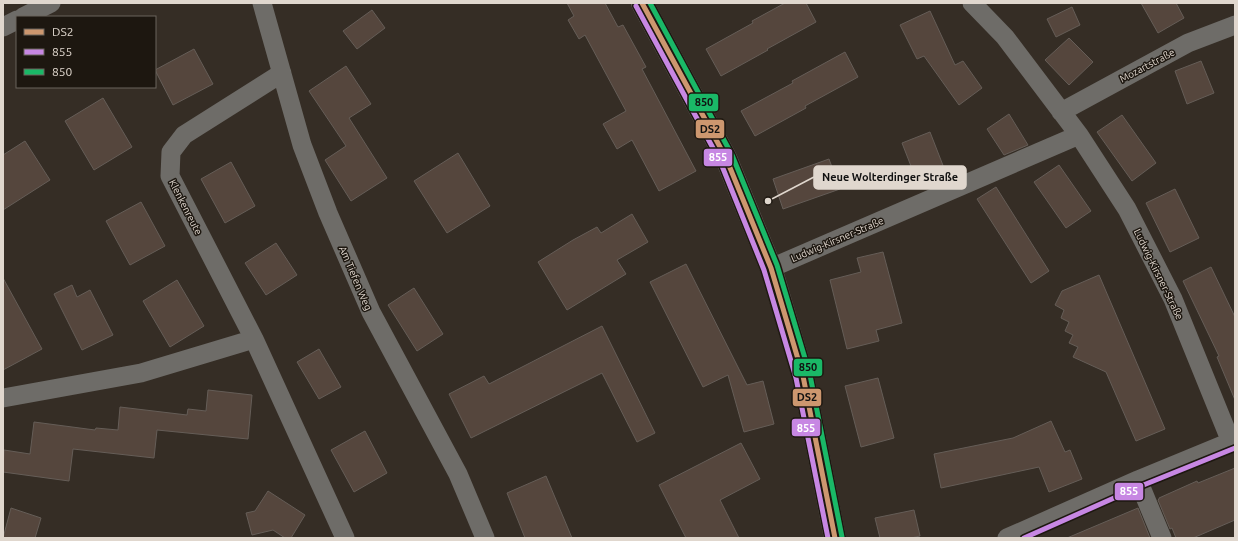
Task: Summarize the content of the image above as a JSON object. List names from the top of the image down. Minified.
{"streets":{"street":["Mozartstraße","Klenkenreute","Ludwig-Kirsner-Straße","Am Tiefen Weg"]},"crossings":[["Mozartstraße","Ludwig-Kirsner-Straße"],["Klenkenreute","Am Tiefen Weg"]],"places":["Neue Wolterdinger Straße"],"lines":["transit line DS2","transit line 850","transit line 855"],"legend":["DS2","855","850"]}
